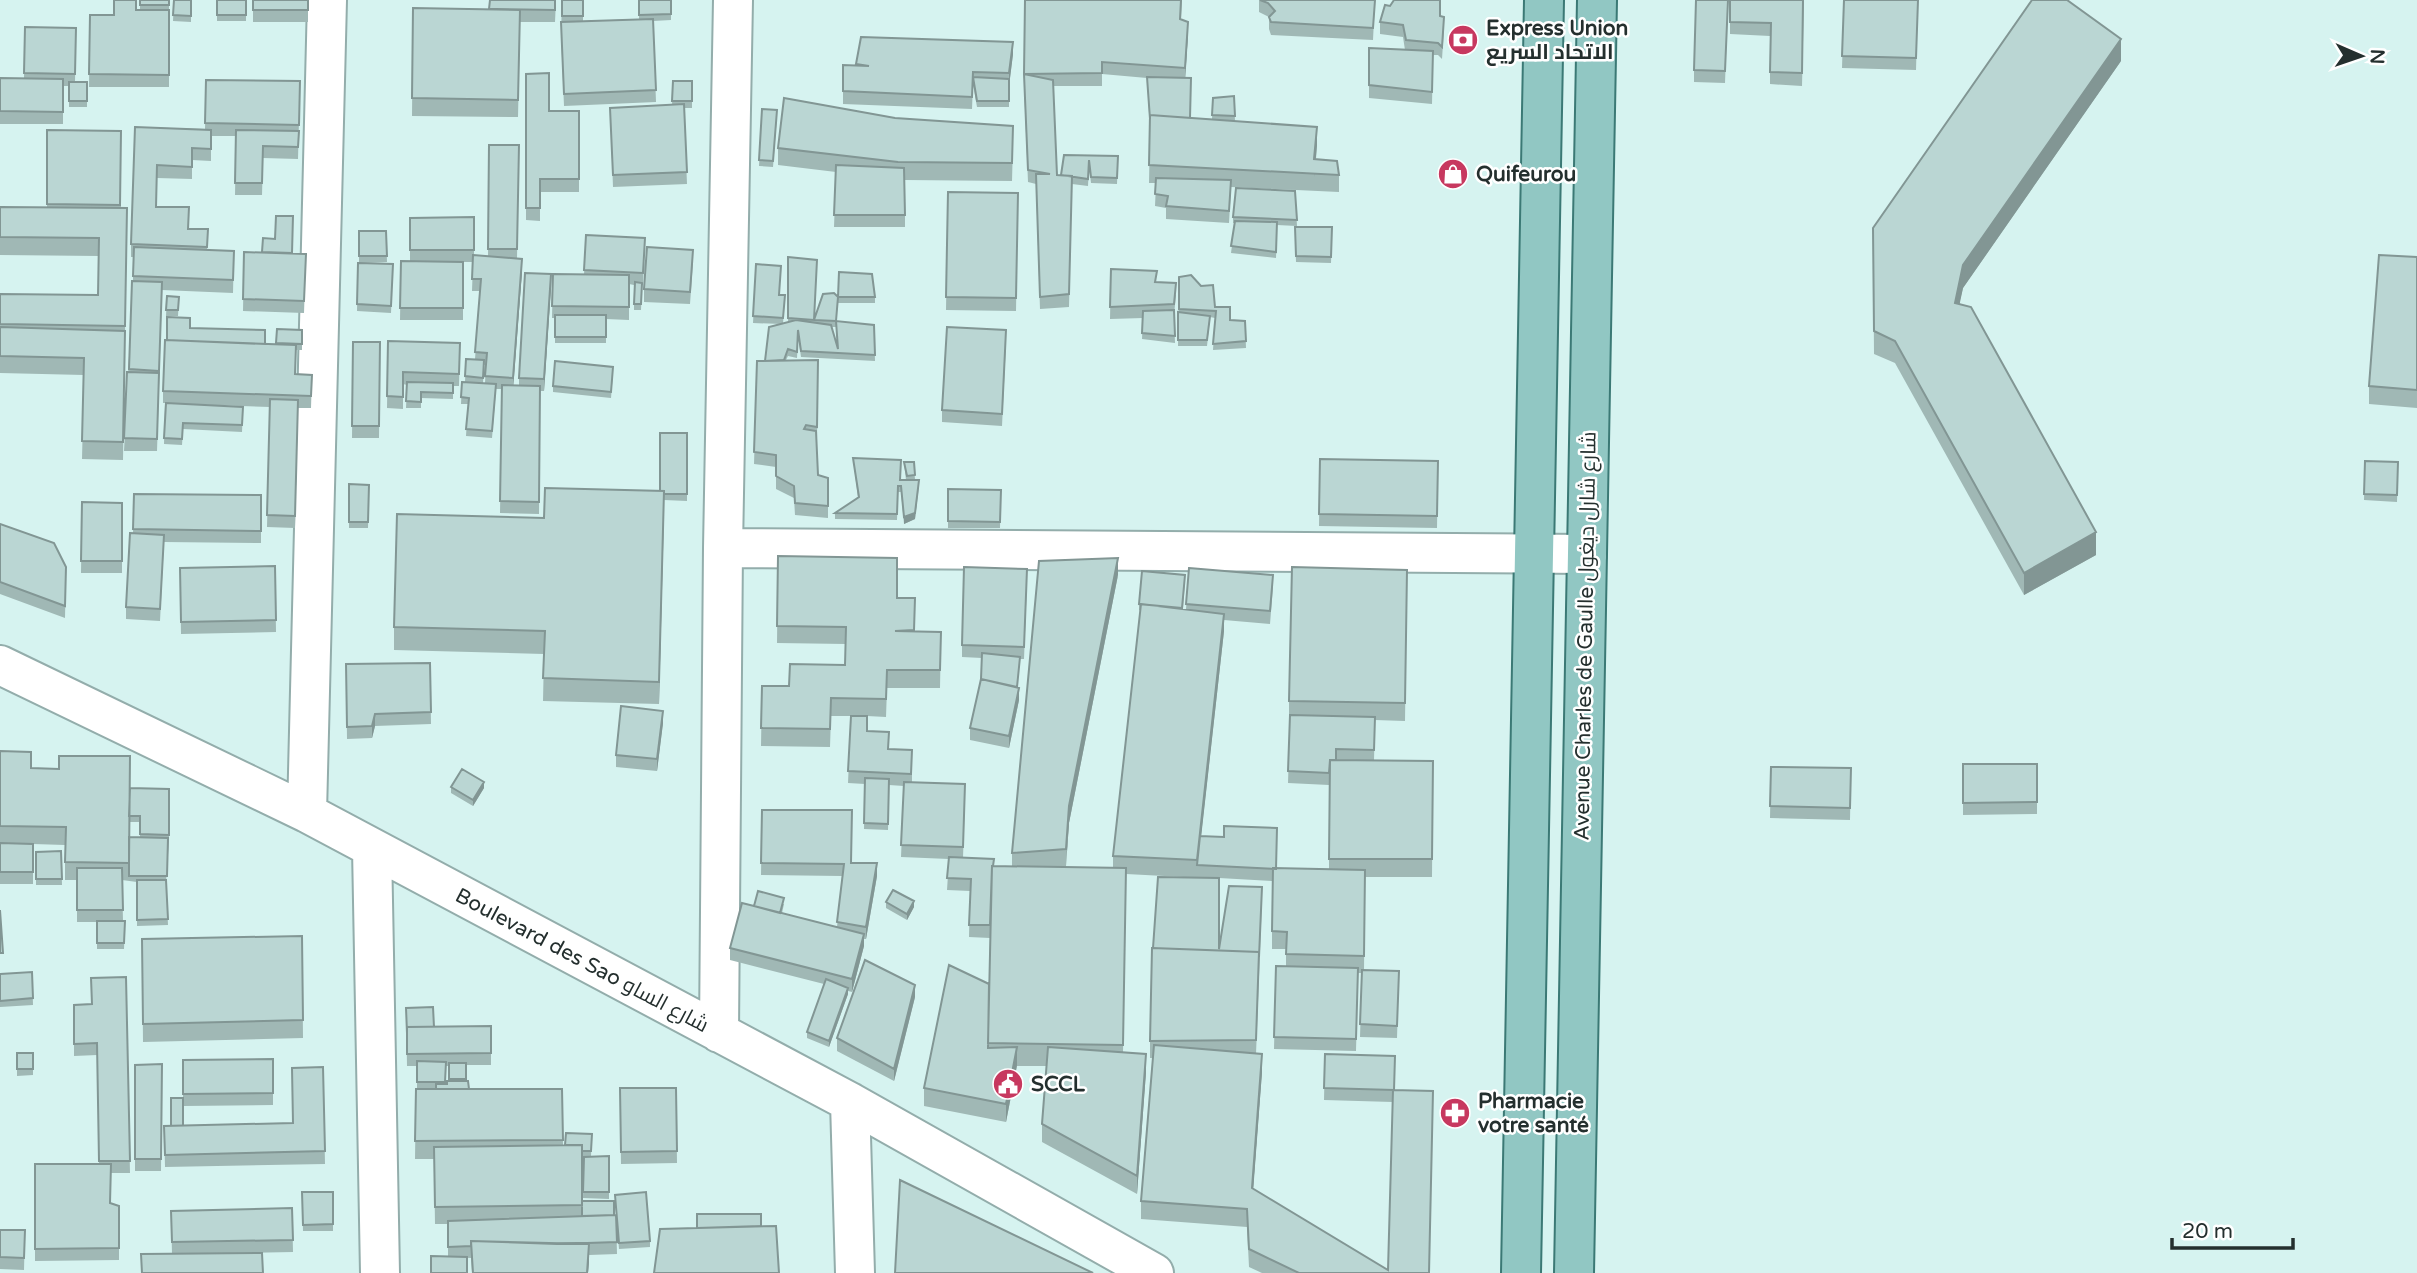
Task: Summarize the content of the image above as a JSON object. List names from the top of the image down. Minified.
{"streets":{"main road":["Avenue Charles de Gaulle شارع شارل ديغول"],"street":["Boulevard des Sao شارع الساو"]},"places":{"bank":["Express Union الاتحاد السريع"],"shop":["Quifeurou"],"public building":["SCCL"],"pharmacy":["Pharmacie votre santé"]},"scale_bar":"20 m","north":"right"}
